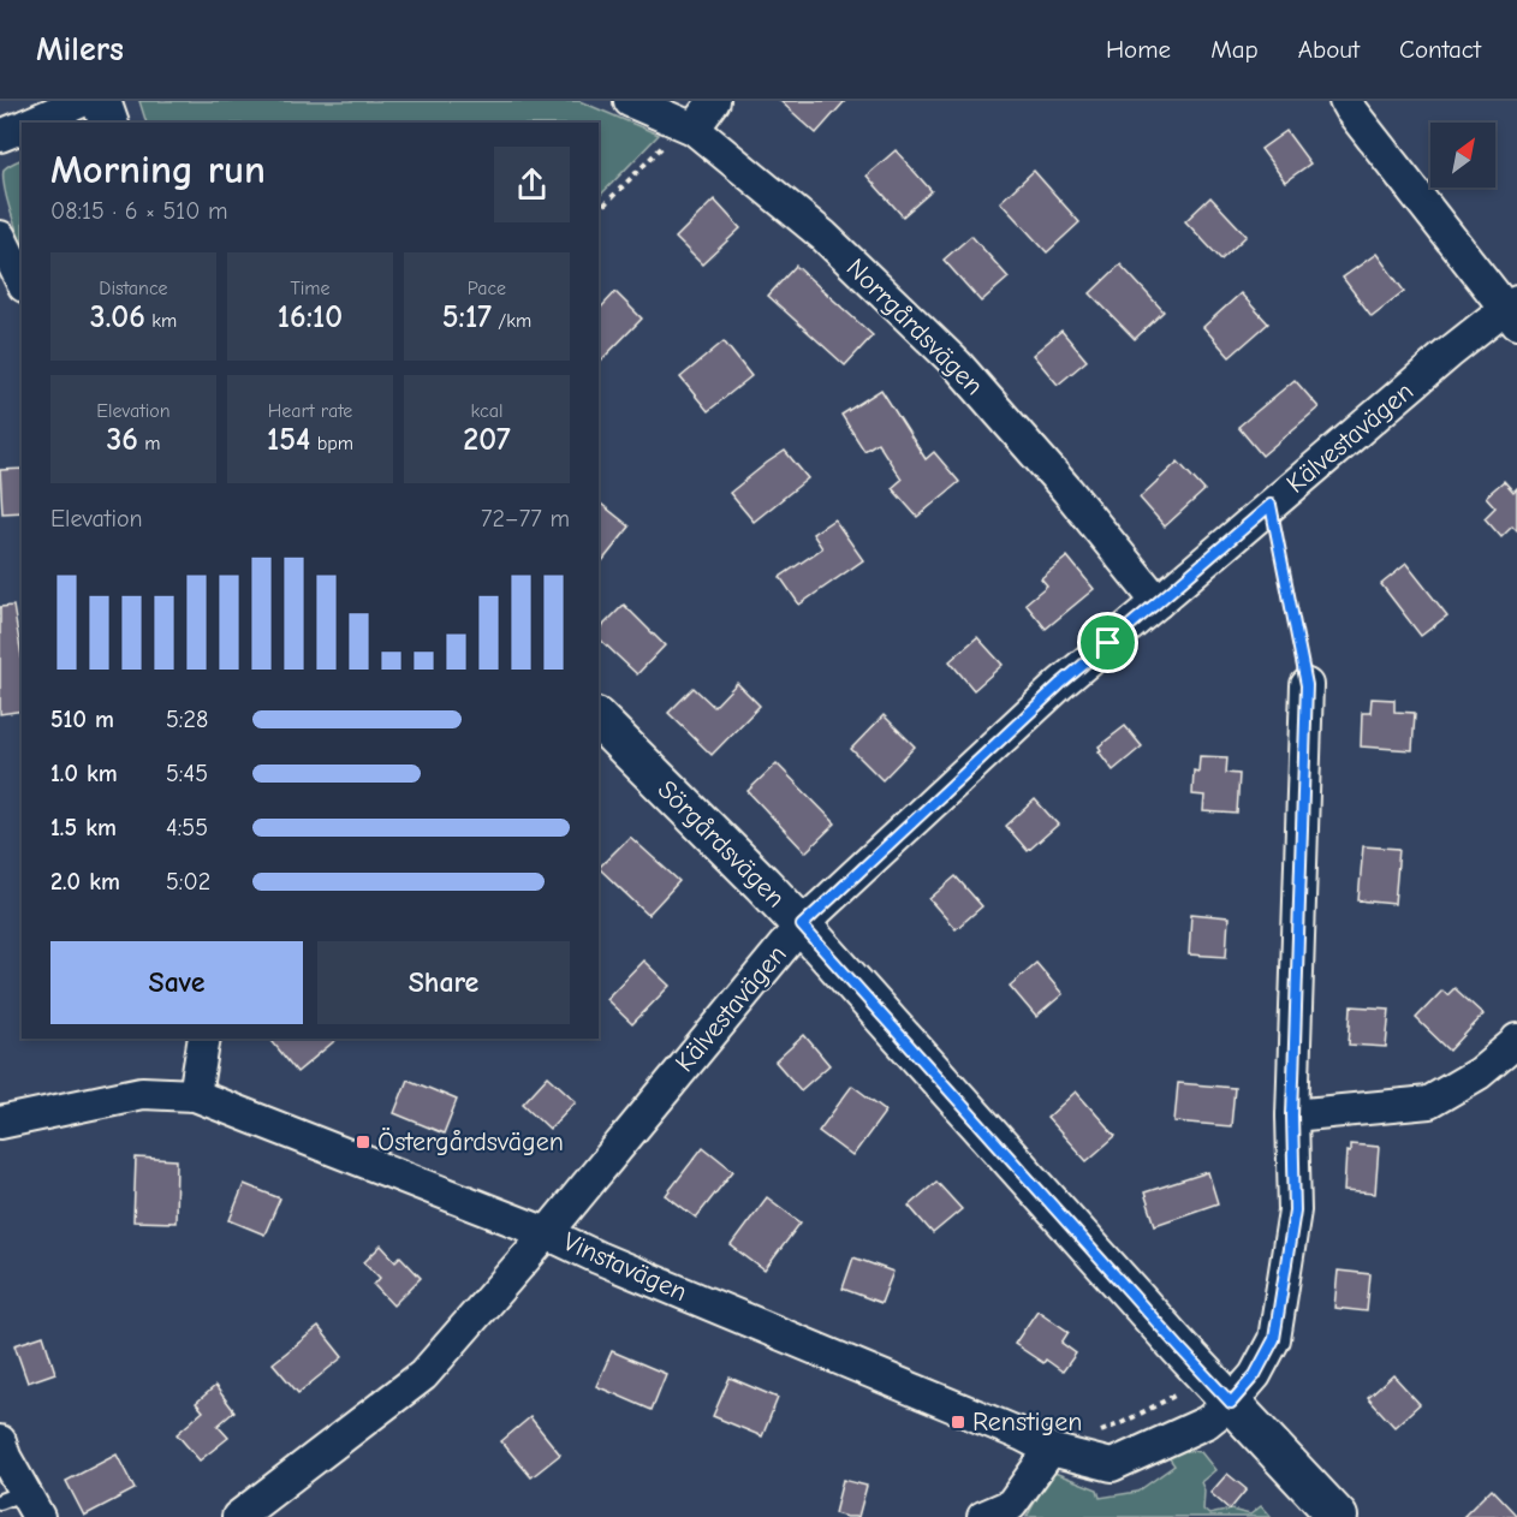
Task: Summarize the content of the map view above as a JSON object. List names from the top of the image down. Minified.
{"streets":{"street":["Norrgårdsvägen","Kälvestavägen","Sörgårdsvägen","Vinstavägen"]},"crossings":[["Norrgårdsvägen","Kälvestavägen"],["Kälvestavägen","Sörgårdsvägen"],["Kälvestavägen","Vinstavägen"],["Sörgårdsvägen","Vinstavägen"]],"places":{"transit":["Östergårdsvägen","Renstigen"]},"north":"top right","page":{"header":"Milers","nav":["Home","Map","About","Contact"],"heading":["Morning run","08:15 · 6 × 510 m"],"stats":[["Distance","3.06 km"],["Time","16:10"],["Pace","5:17 /km"],["Elevation","36 m"],["Heart rate","154 bpm"],["kcal","207"]],"chart":["Elevation","72–77 m"],"list":[{"name":"510 m","note":"5:28"},{"name":"1.0 km","note":"5:45"},{"name":"1.5 km","note":"4:55"},{"name":"2.0 km","note":"5:02"}],"buttons":["Save","Share"]}}
